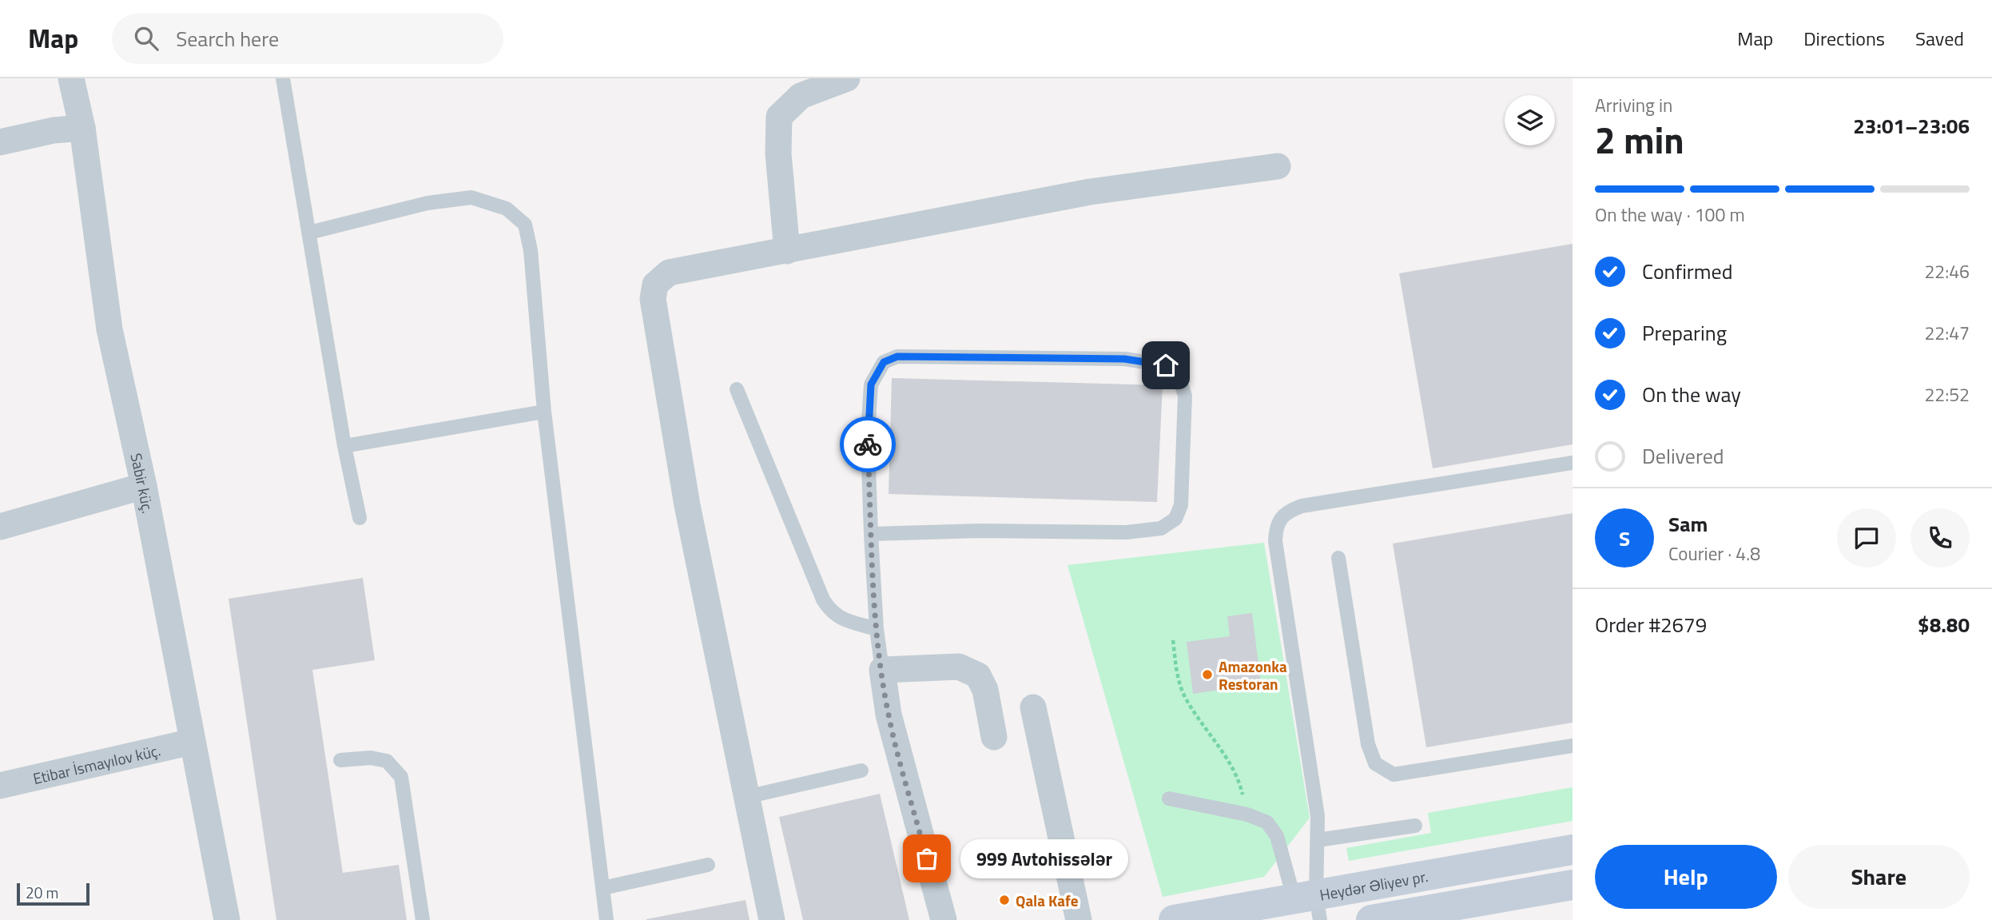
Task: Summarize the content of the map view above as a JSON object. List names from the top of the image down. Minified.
{"streets":{"main road":["Heydər Əliyev pr."],"street":["Sabir küç.","Etibar İsmayılov küç."]},"crossings":[["Sabir küç.","Etibar İsmayılov küç."]],"places":["Amazonka Restoran","999 Avtohissələr","Qala Kafe"],"scale_bar":"20 m","page":{"header":"Map","search":"Search here","nav":["Map","Directions","Saved"],"heading":["2 min","Arriving in","23:01–23:06"],"panel":["Sam","Courier · 4.8","Order #2679","$8.80"],"bar":"On the way · 100 m","list":[["Confirmed","22:46"],["Preparing","22:47"],["On the way","22:52"],"Delivered"],"round":"S","buttons":["Help","Share"],"bubble":"999 Avtohissələr","scale":"20 m"}}
